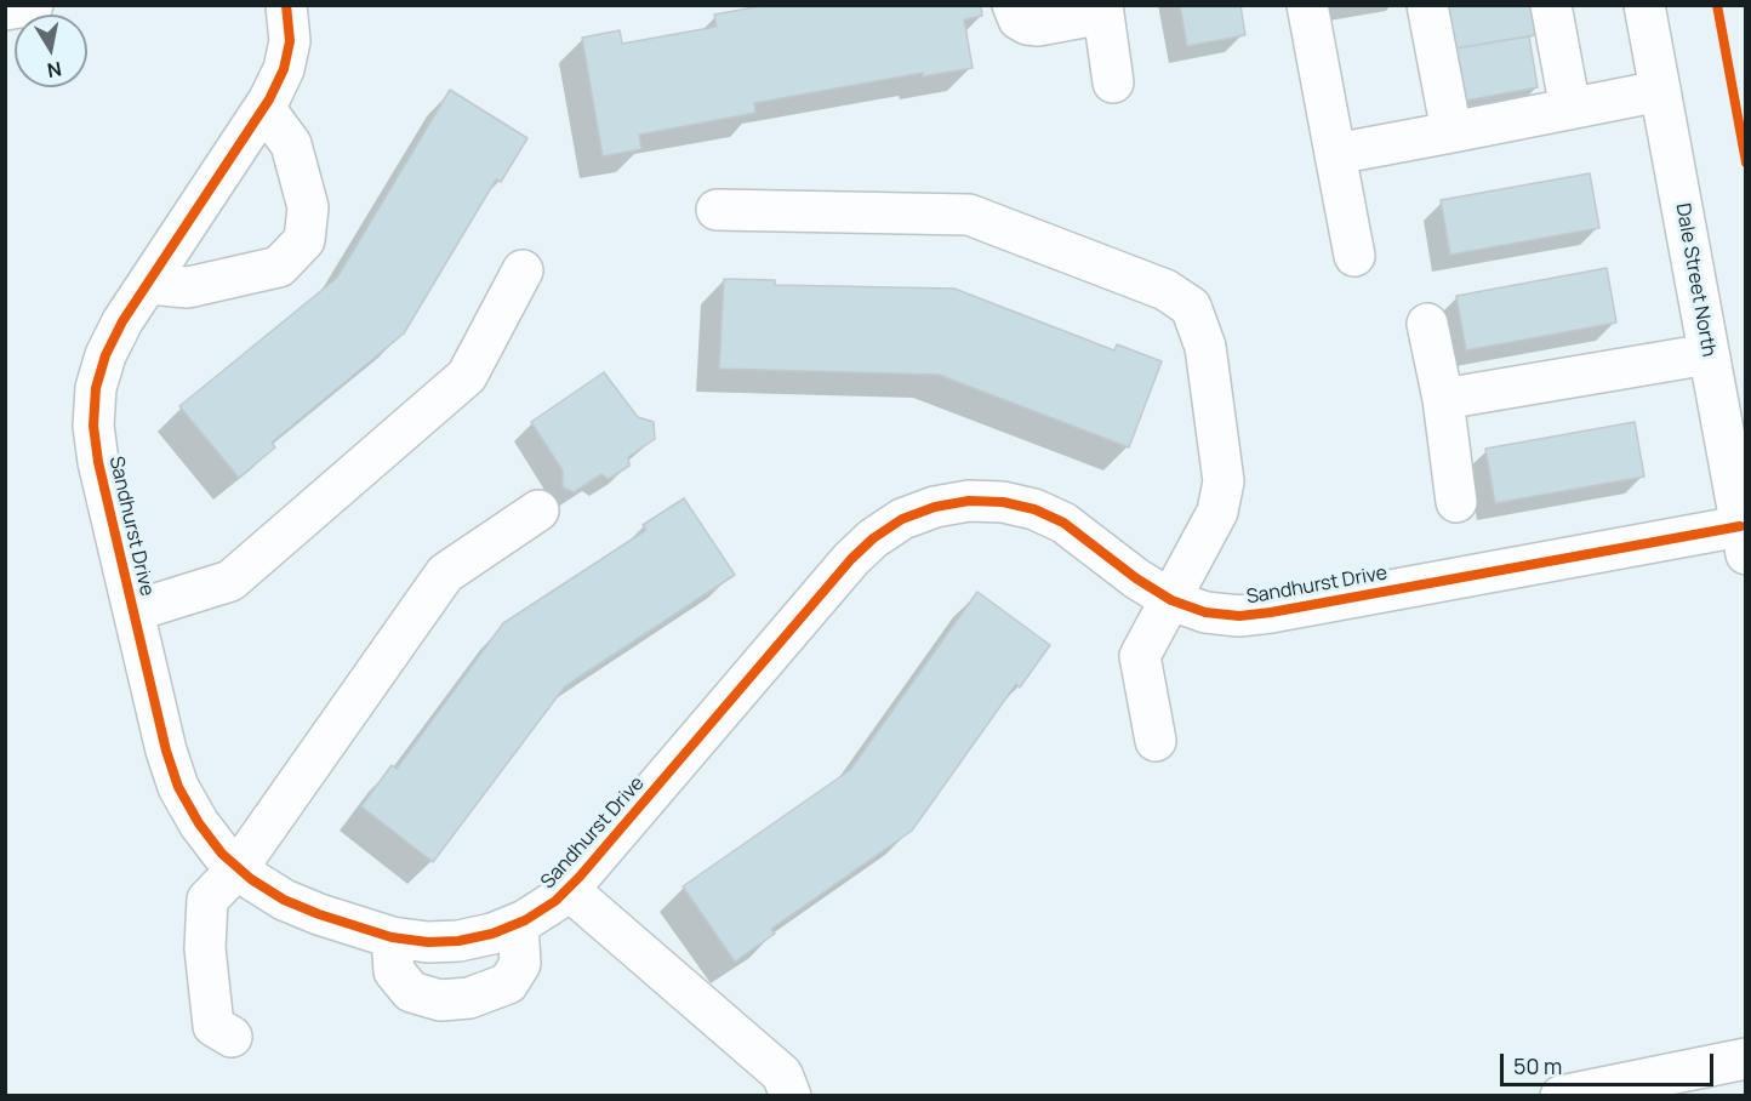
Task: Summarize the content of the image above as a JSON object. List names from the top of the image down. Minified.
{"streets":{"street":["Dale Street North","Sandhurst Drive"]},"crossings":[["Dale Street North","Sandhurst Drive"]],"scale_bar":"50 m","north":"bottom"}
